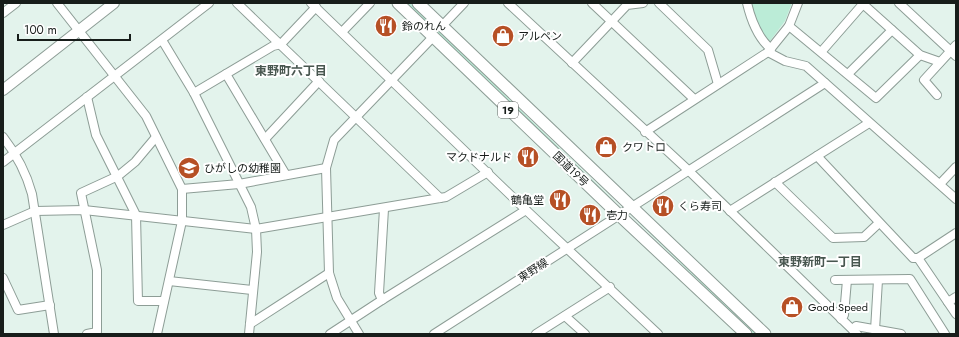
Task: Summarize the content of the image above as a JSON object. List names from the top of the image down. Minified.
{"streets":{"highway":["19","国道19号"],"street":["東野線"]},"crossings":[["国道19号","東野線"]],"districts":["東野町六丁目","東野新町一丁目"],"places":{"restaurant":["鈴のれん","マクドナルド","鶴亀堂","くら寿司","壱力"],"shop":["アルペン","クワトロ","Good Speed"],"school or university":["ひがしの幼稚園"]},"scale_bar":"100 m"}
